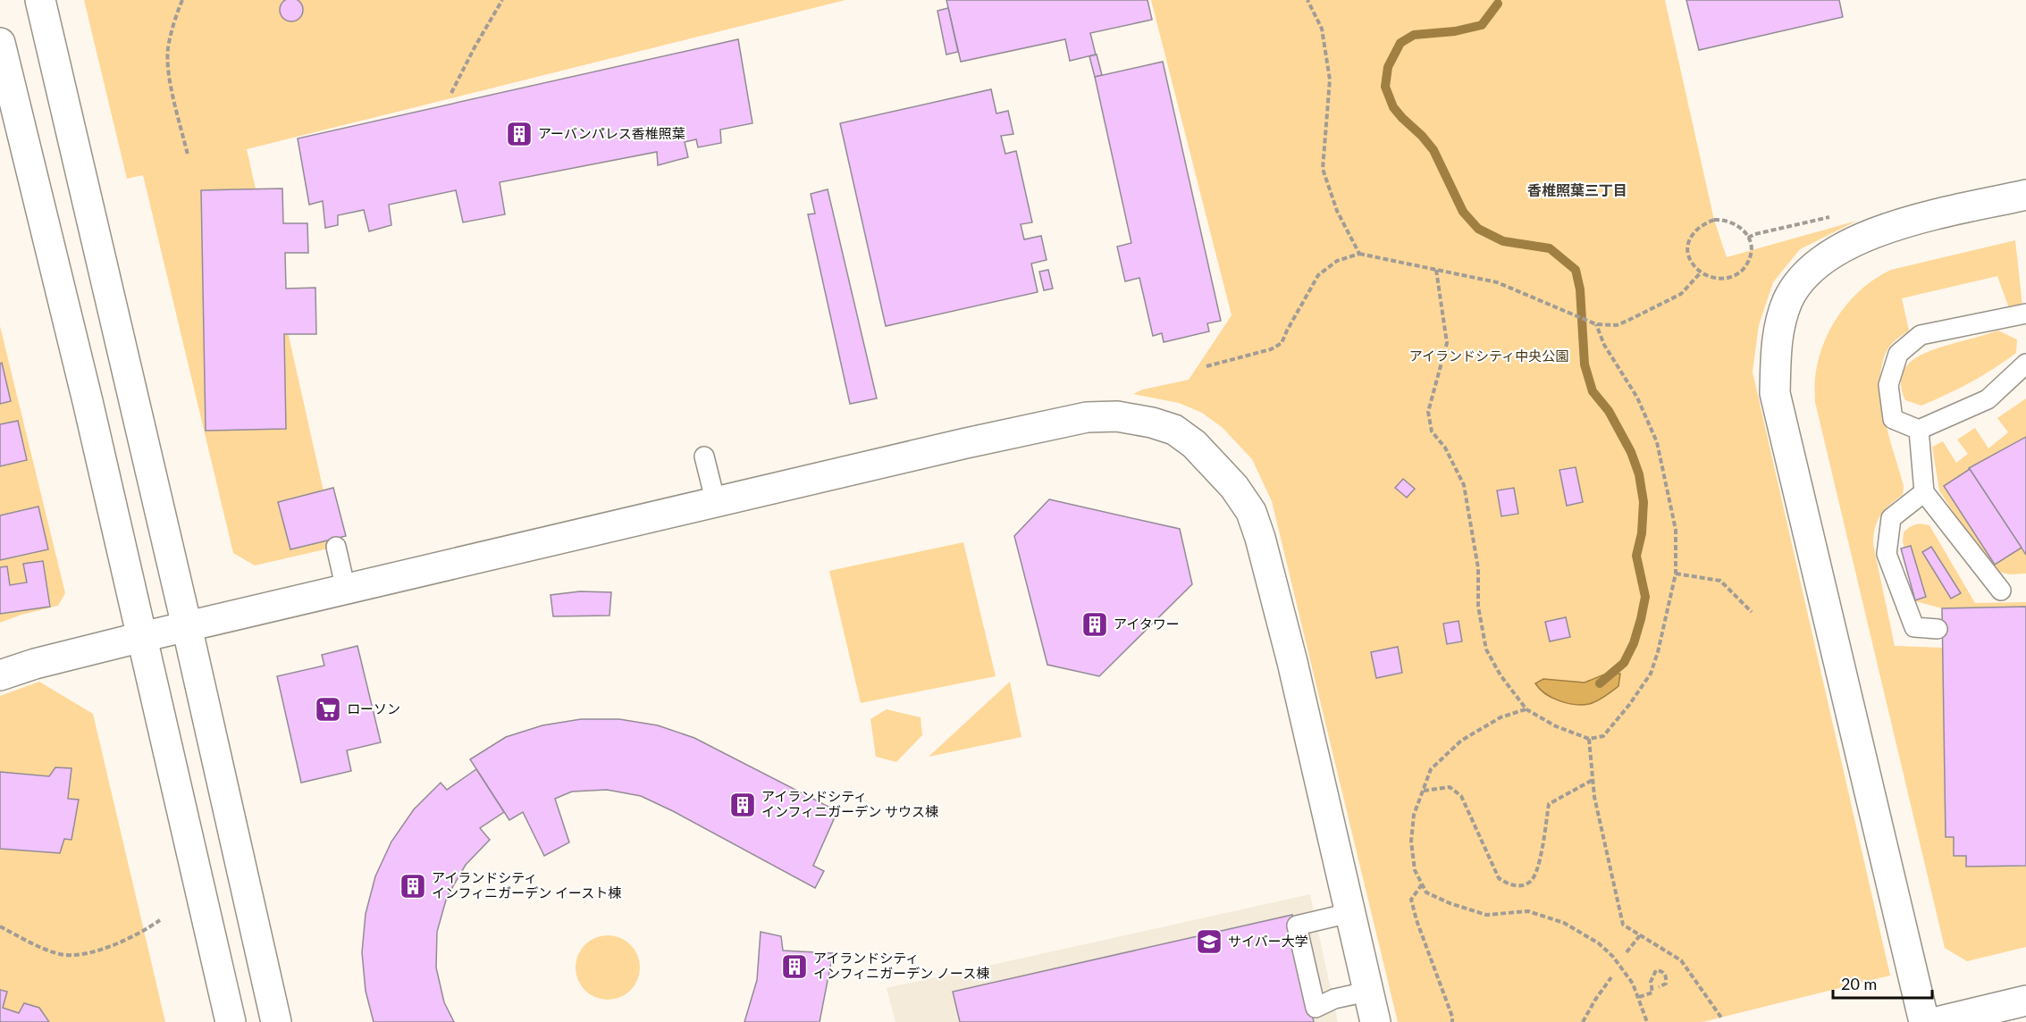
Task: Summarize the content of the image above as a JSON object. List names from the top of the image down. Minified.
{"districts":["香椎照葉三丁目"],"parks":["アイランドシティ中央公園"],"places":{"building":["アーバンパレス香椎照葉","アイタワー","アイランドシティ インフィニガーデン サウス棟","アイランドシティ インフィニガーデン イースト棟","アイランドシティ インフィニガーデン ノース棟"],"supermarket":["ローソン"],"school or university":["サイバー大学"]},"scale_bar":"20 m"}
